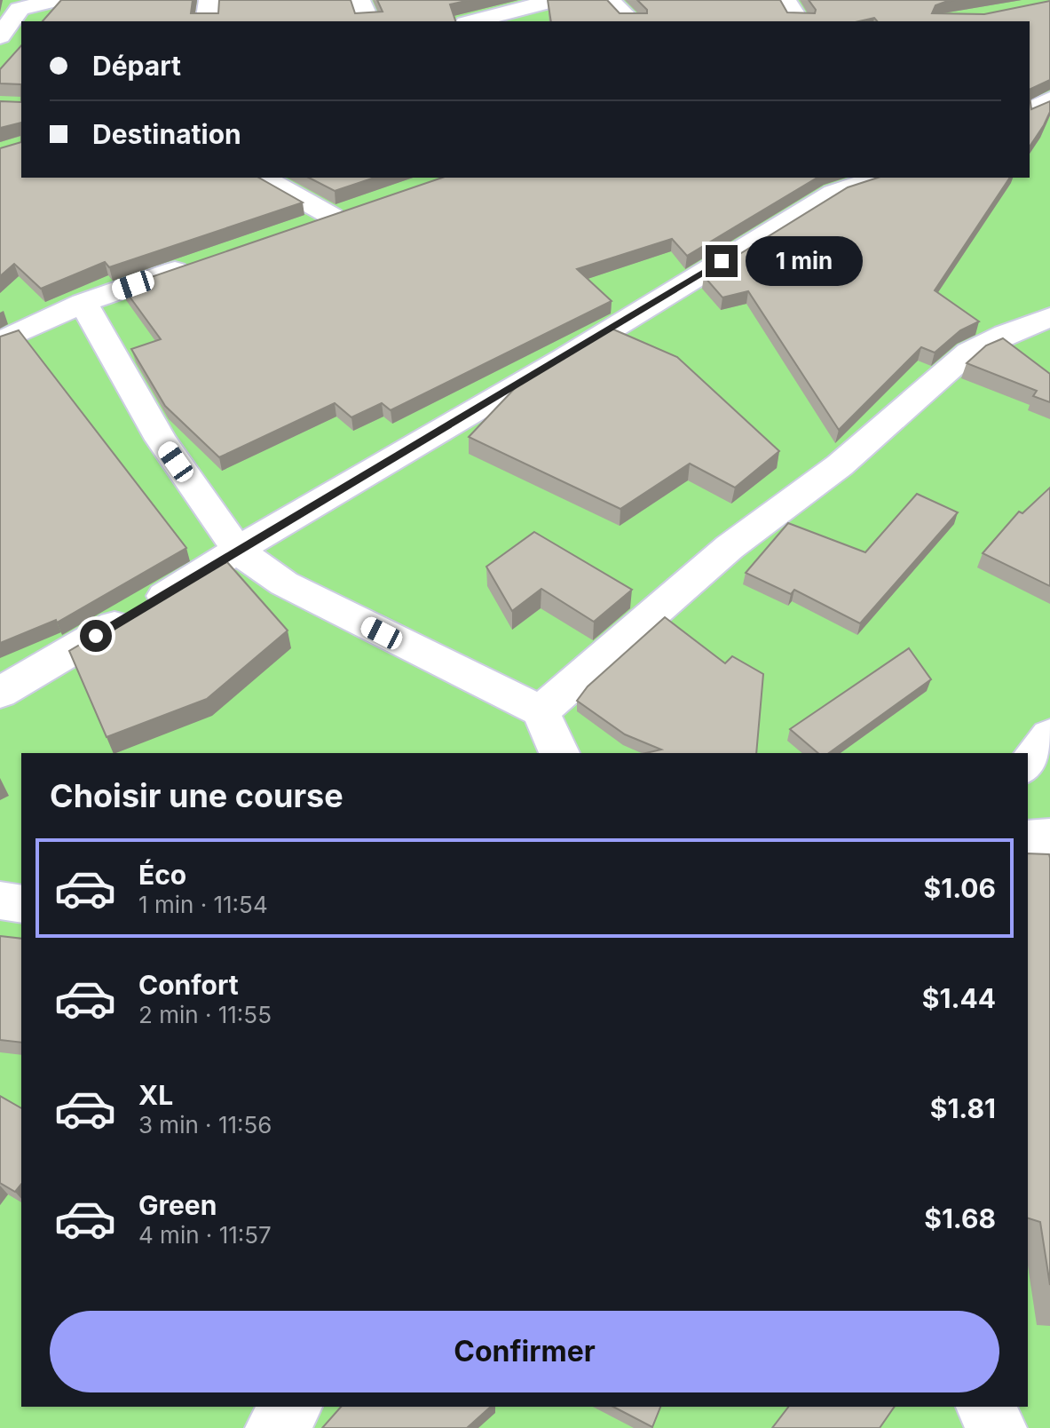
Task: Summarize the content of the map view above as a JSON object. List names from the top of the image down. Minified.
{"page":{"banner":["Départ","Destination"],"bubble":"1 min","heading":"Choisir une course","list":[{"name":"Éco","note":"1 min · 11:54","value":"$1.06"},{"name":"Confort","note":"2 min · 11:55","value":"$1.44"},{"name":"XL","note":"3 min · 11:56","value":"$1.81"},{"name":"Green","note":"4 min · 11:57","value":"$1.68"}],"buttons":"Confirmer"}}
